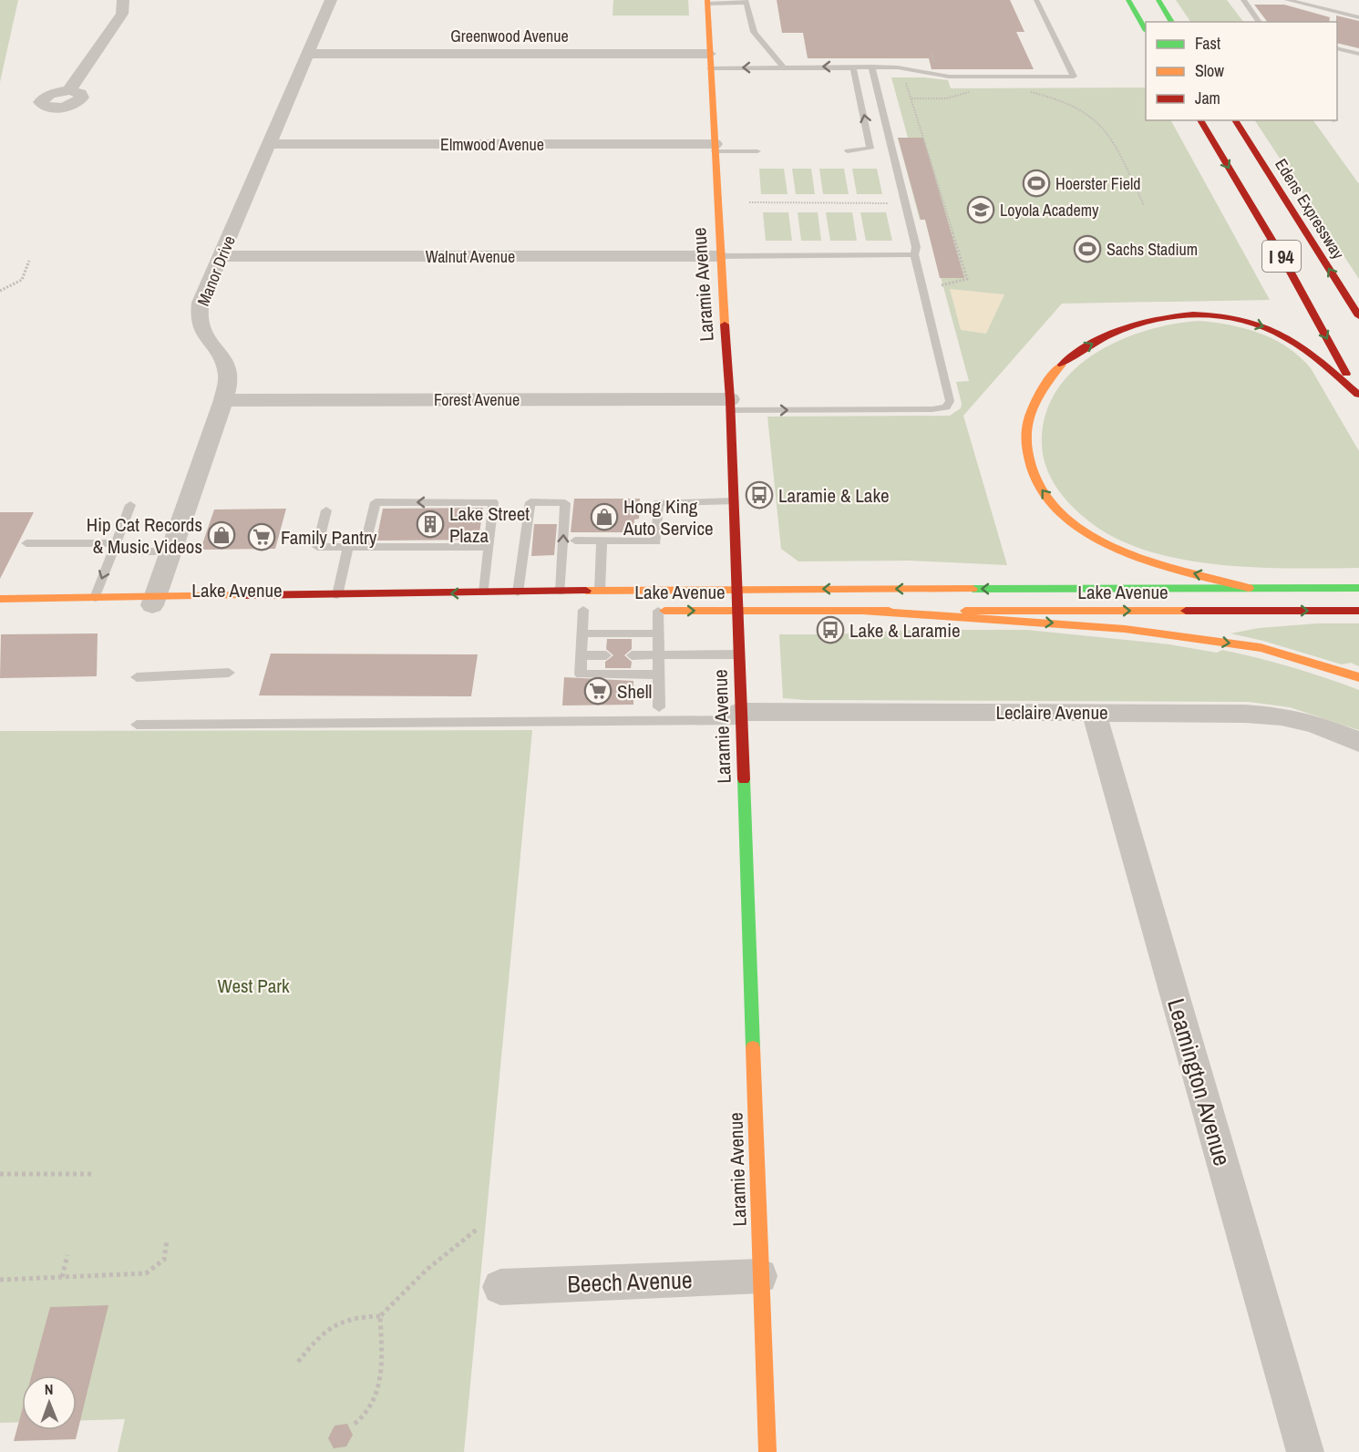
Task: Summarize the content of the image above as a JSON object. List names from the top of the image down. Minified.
{"streets":{"main road":["Edens Expressway","I 94","Laramie Avenue","Lake Avenue"],"street":["Greenwood Avenue","Elmwood Avenue","Walnut Avenue","Manor Drive","Forest Avenue","Leclaire Avenue","Leamington Avenue","Beech Avenue"]},"crossings":[["Greenwood Avenue","Manor Drive"],["Greenwood Avenue","Laramie Avenue"],["Elmwood Avenue","Manor Drive"],["Elmwood Avenue","Laramie Avenue"],["Walnut Avenue","Manor Drive"],["Walnut Avenue","Laramie Avenue"],["Manor Drive","Forest Avenue"],["Manor Drive","Lake Avenue"],["Laramie Avenue","Forest Avenue"],["Laramie Avenue","Lake Avenue"],["Laramie Avenue","Leclaire Avenue"],["Laramie Avenue","Beech Avenue"],["Leclaire Avenue","Leamington Avenue"]],"parks":["West Park"],"places":{"sports":["Hoerster Field","Sachs Stadium"],"school or university":["Loyola Academy"],"bus stop":["Laramie & Lake","Lake & Laramie"],"shop":["Hong King Auto Service","Hip Cat Records & Music Videos"],"building":["Lake Street Plaza"],"supermarket":["Family Pantry","Shell"]},"legend":["Fast","Slow","Jam"],"north":"top"}
